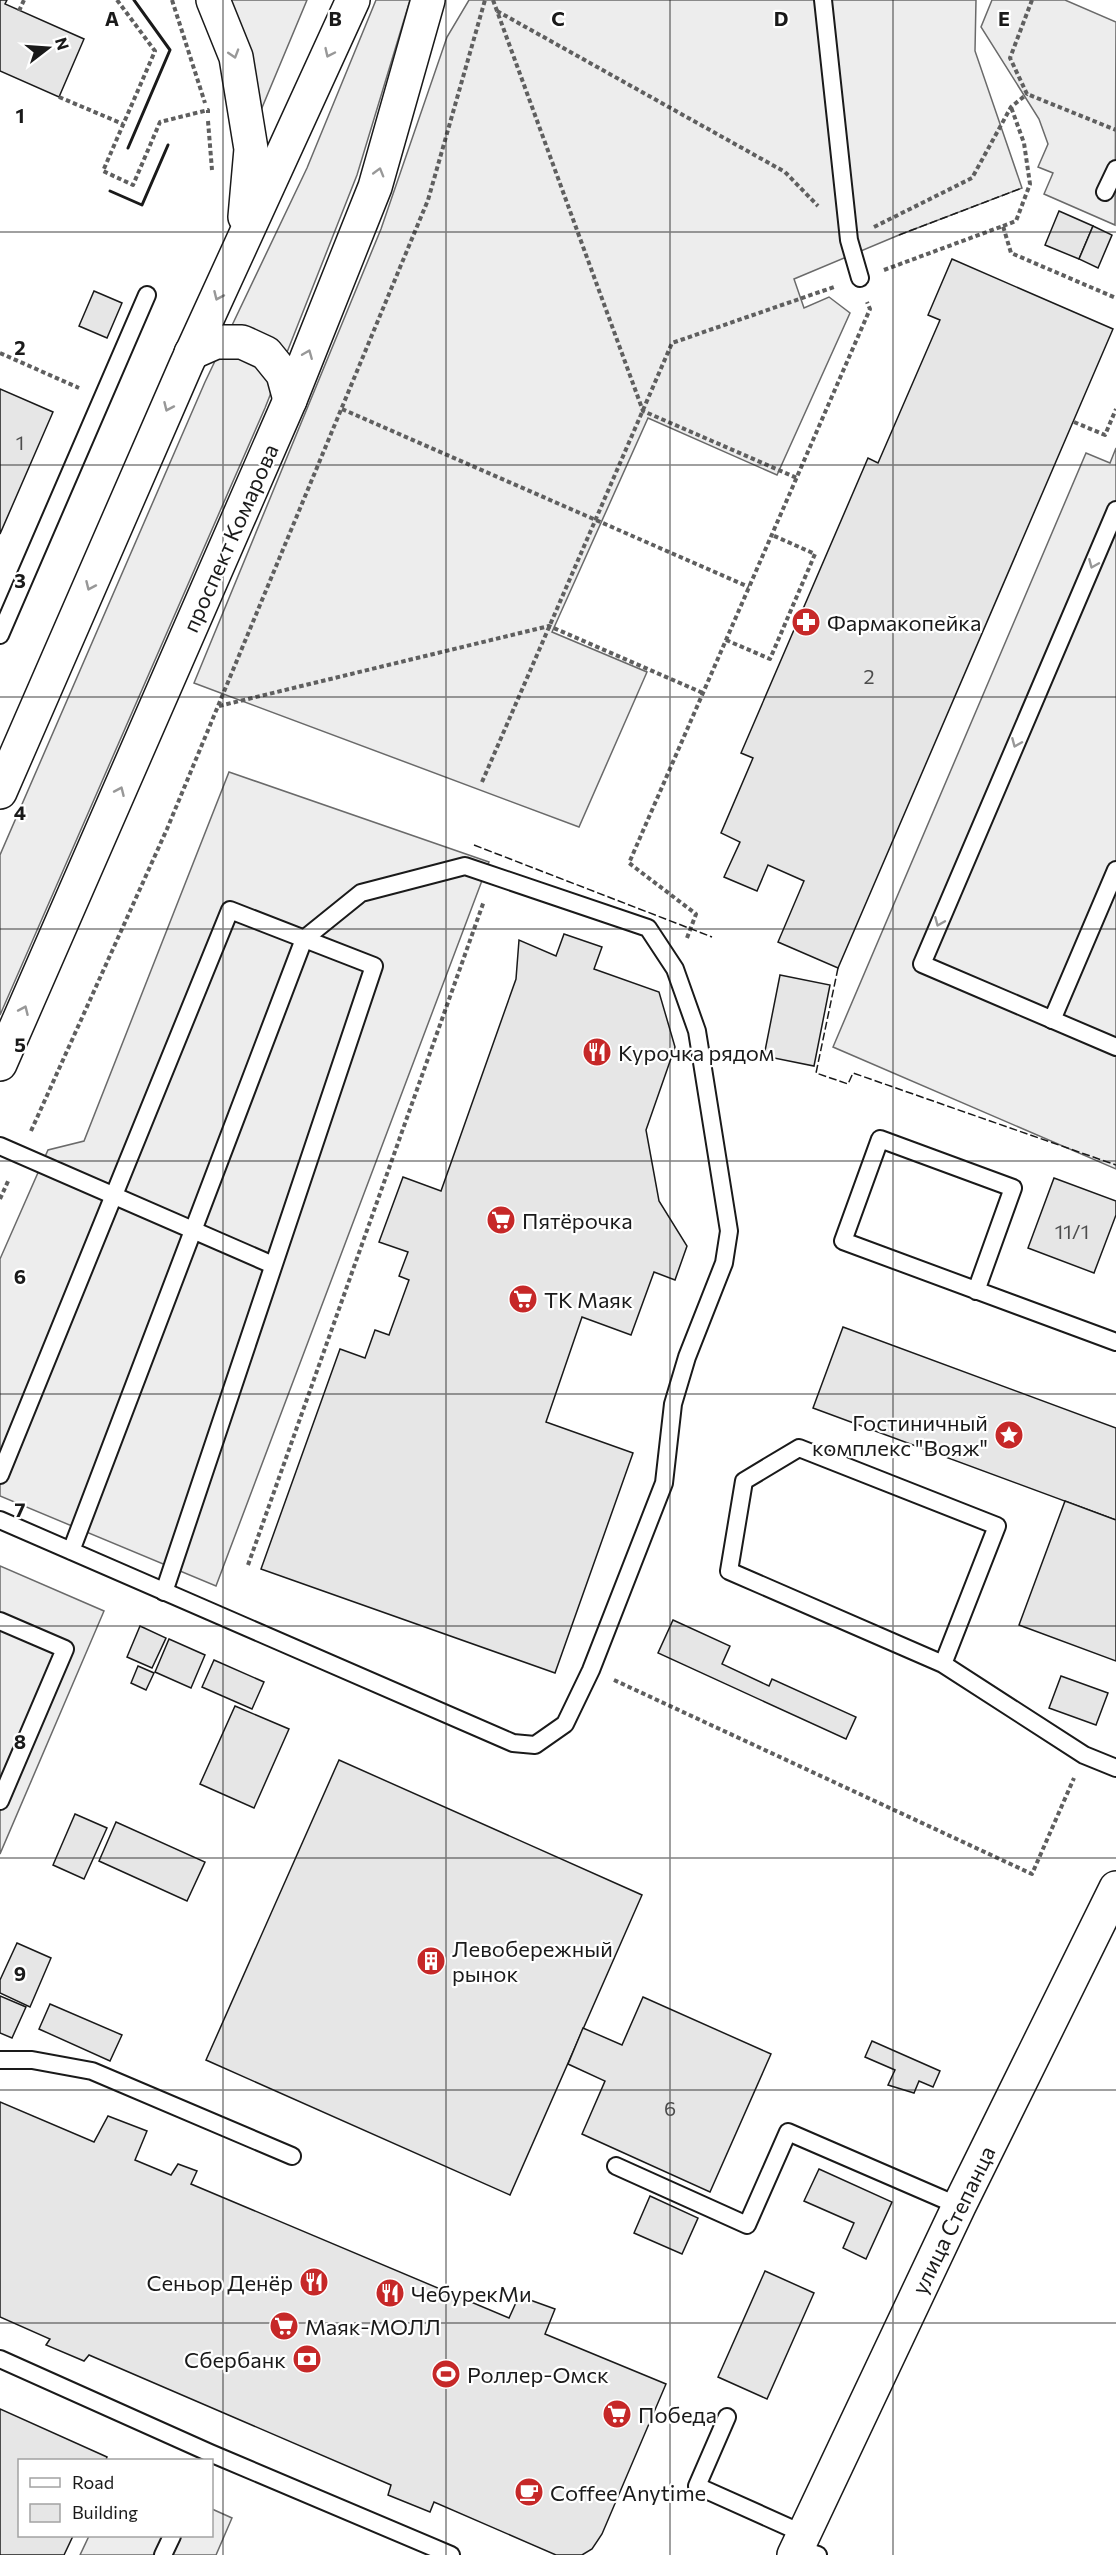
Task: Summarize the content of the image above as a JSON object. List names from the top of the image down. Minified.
{"streets":{"main road":["проспект Комарова","улица Степанца"]},"places":{"pharmacy":["Фармакопейка"],"restaurant":["Курочка рядом","Сеньор Денёр","ЧебурекМи"],"supermarket":["Пятёрочка","ТК Маяк","Маяк-МОЛЛ","Победа"],"place":["Гостиничный комплекс \"Вояж\""],"building":["Левобережный рынок"],"bank":["Сбербанк"],"sports":["Роллер-Омск"],"cafe":["Coffee Anytime"]},"house_numbers":["1","2","11/1","6"],"legend":["Road","Building"],"north":"right","grid":{"columns":["A","B","C","D","E"],"rows":["1","2","3","4","5","6","7","8","9"]}}
